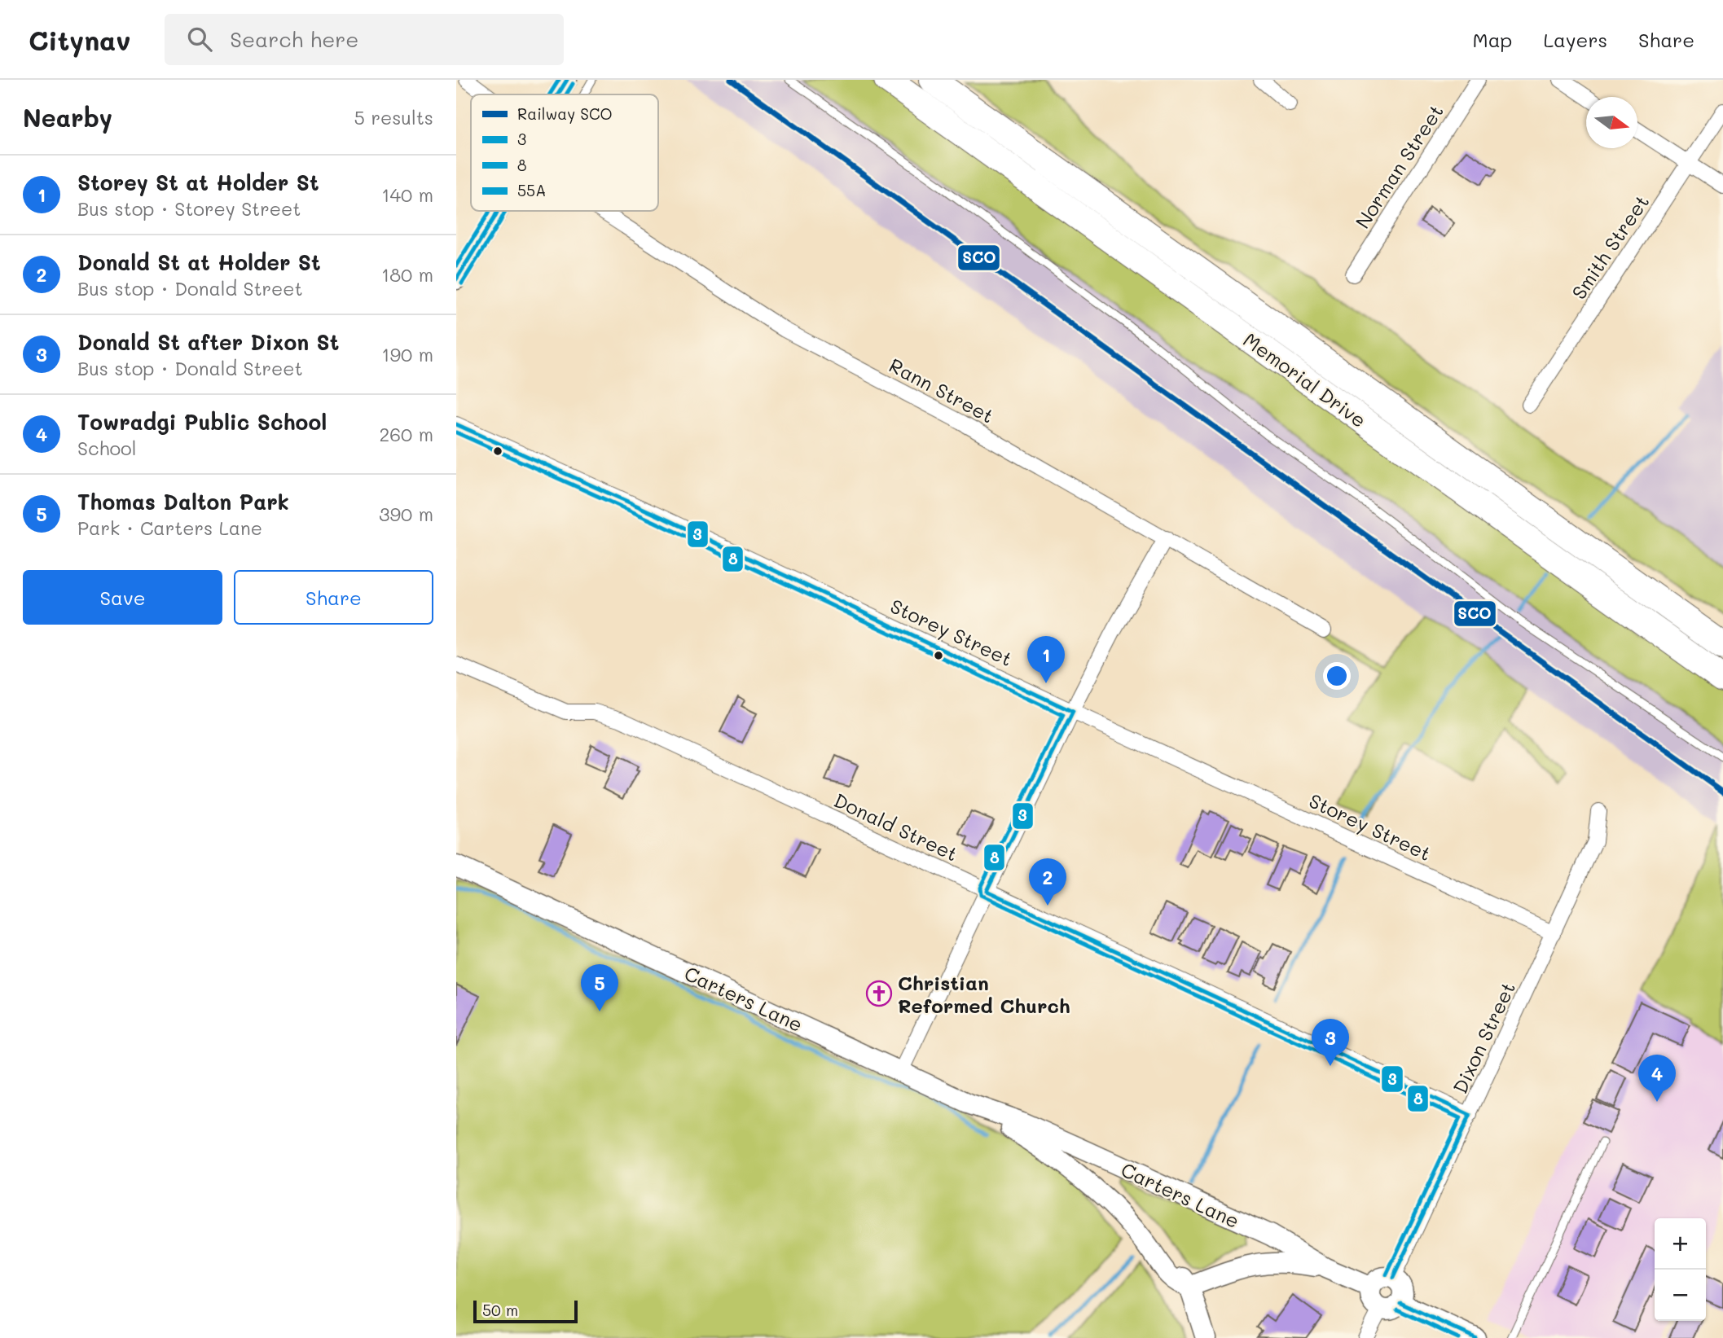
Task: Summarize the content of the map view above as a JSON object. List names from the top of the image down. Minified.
{"streets":{"highway":["Memorial Drive"],"main road":["Carters Lane"],"street":["Norman Street","Smith Street","Rann Street","Storey Street","Donald Street","Dixon Street"]},"crossings":[["Storey Street","Dixon Street"],["Donald Street","Dixon Street"],["Carters Lane","Dixon Street"]],"places":{"church":["Christian Reformed Church"]},"lines":["rail line SCO","transit line 3","transit line 55A","transit line 8"],"legend":["Railway SCO","3","8","55A"],"scale_bar":"50 m","north":"right","page":{"header":"Citynav","search":"Search here","nav":["Map","Layers","Share"],"heading":["Nearby","5 results"],"list":[{"mark":"1","name":"Storey St at Holder St","note":"Bus stop · Storey Street","value":"140 m"},{"mark":"2","name":"Donald St at Holder St","note":"Bus stop · Donald Street","value":"180 m"},{"mark":"3","name":"Donald St after Dixon St","note":"Bus stop · Donald Street","value":"190 m"},{"mark":"4","name":"Towradgi Public School","note":"School","value":"260 m"},{"mark":"5","name":"Thomas Dalton Park","note":"Park · Carters Lane","value":"390 m"}],"buttons":["Save","Share"],"pins":["1","2","5","3","4"],"map_buttons":["+","−"],"scale":"50 m"}}
